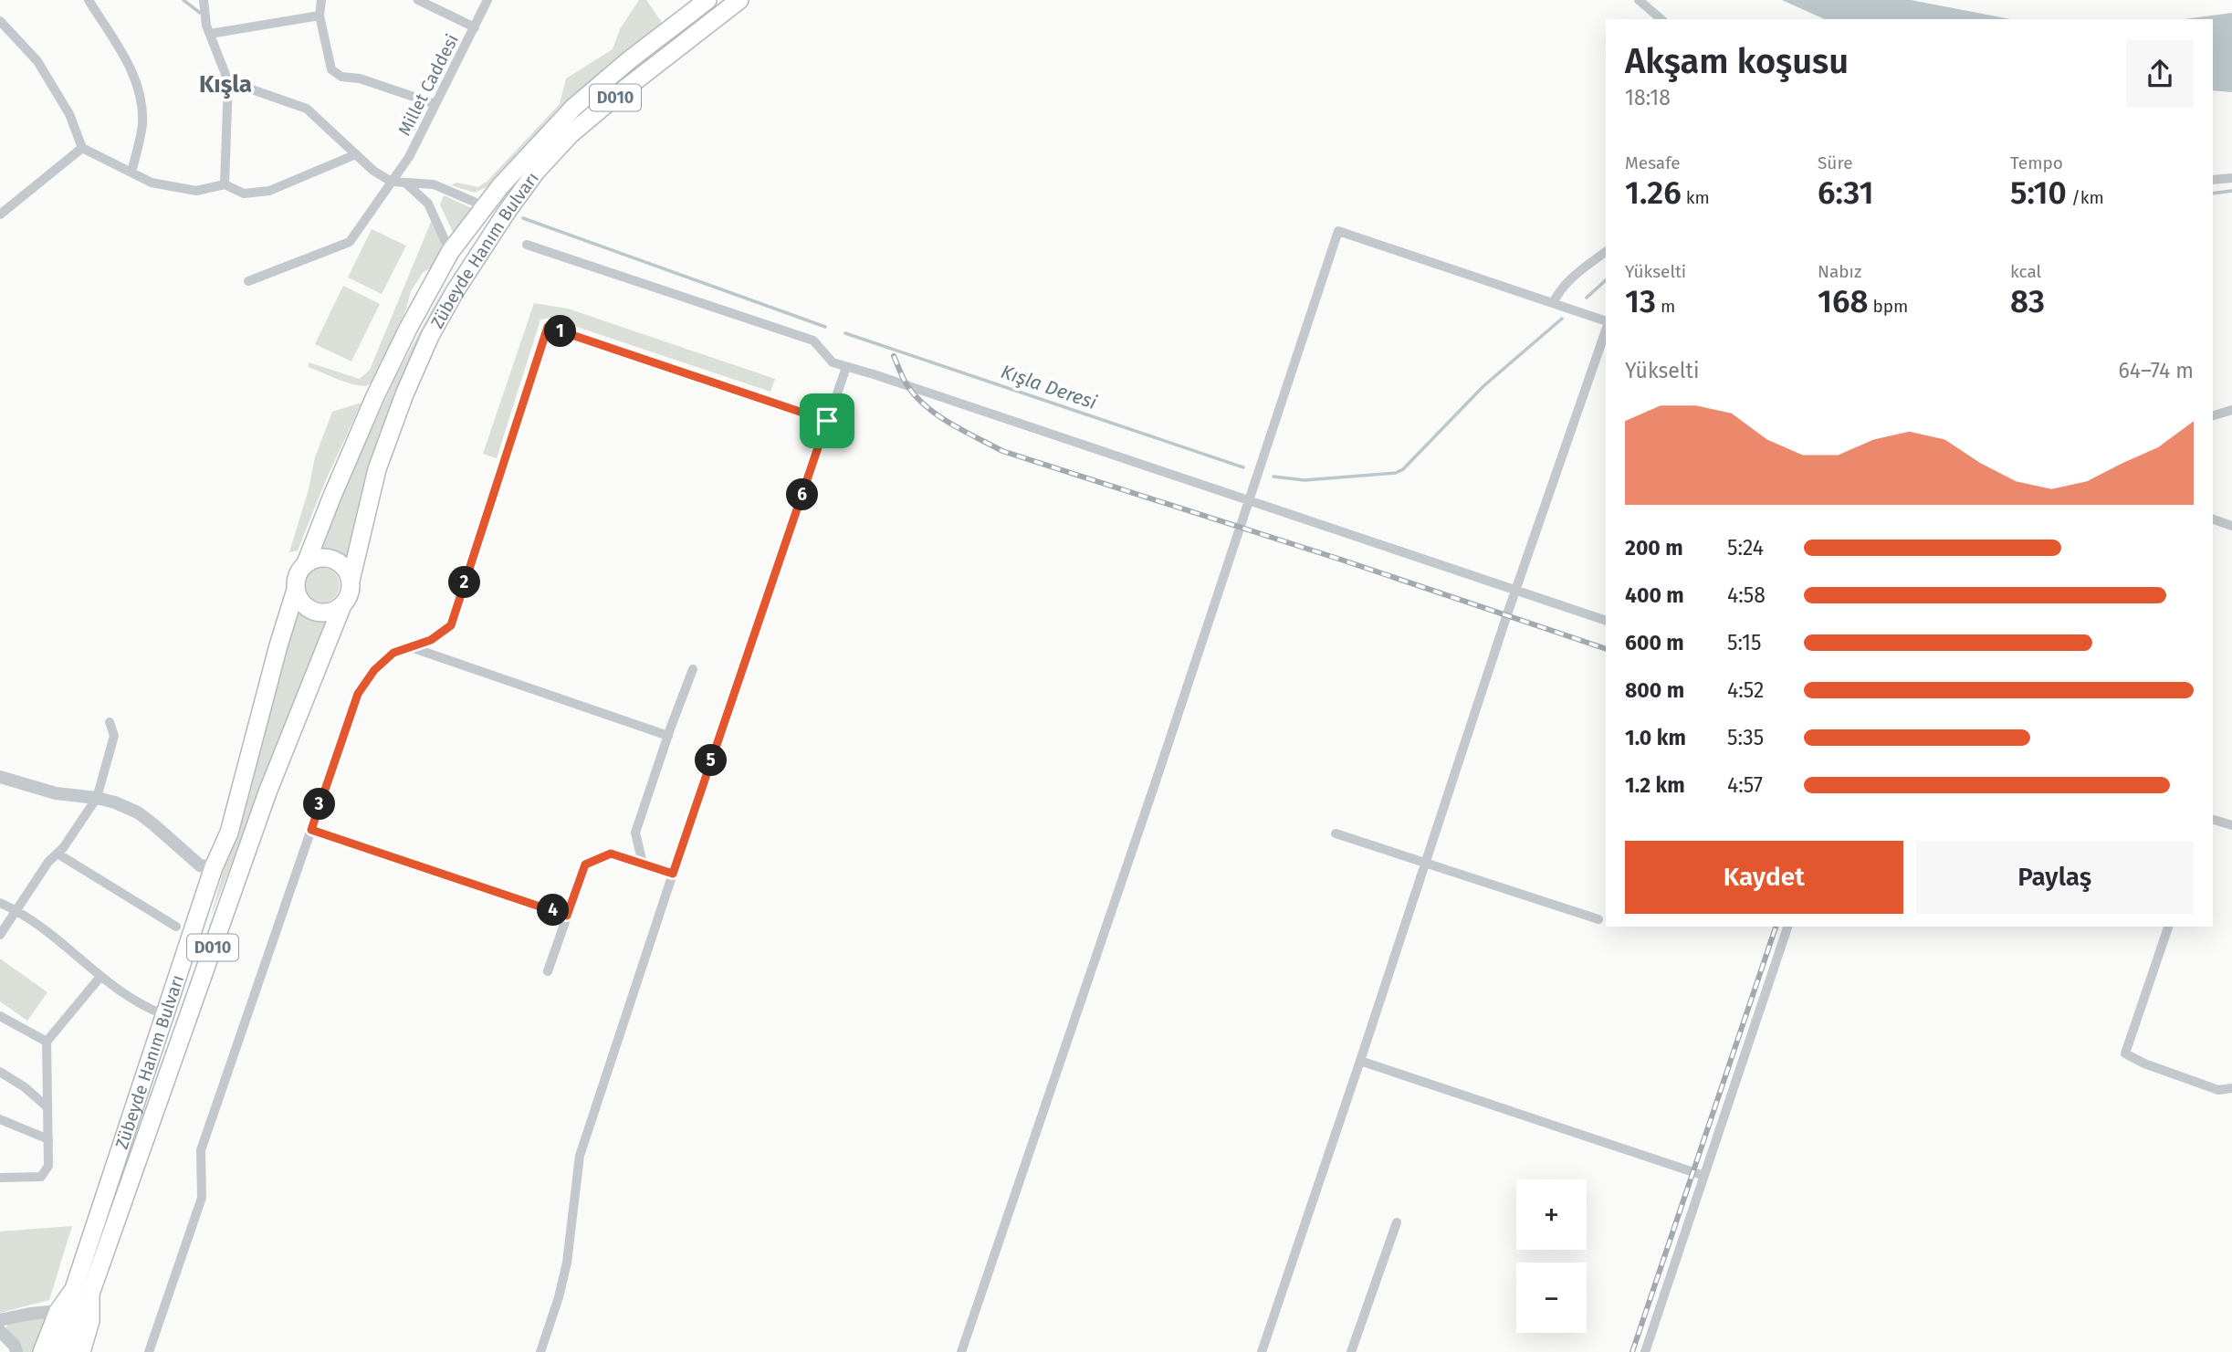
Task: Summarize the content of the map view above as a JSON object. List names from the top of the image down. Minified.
{"streets":{"highway":["D010","Zübeyde Hanım Bulvarı"],"street":["Millet Caddesi"]},"crossings":[["D010","Zübeyde Hanım Bulvarı"]],"districts":["Kışla"],"water":["Kışla Deresi"],"page":{"heading":["Akşam koşusu","18:18"],"stats":[["Mesafe","1.26 km"],["Süre","6:31"],["Tempo","5:10 /km"],["Yükselti","13 m"],["Nabız","168 bpm"],["kcal","83"]],"pins":["1","6","2","5","3","4"],"chart":["Yükselti","64–74 m"],"list":[{"name":"200 m","note":"5:24"},{"name":"400 m","note":"4:58"},{"name":"600 m","note":"5:15"},{"name":"800 m","note":"4:52"},{"name":"1.0 km","note":"5:35"},{"name":"1.2 km","note":"4:57"}],"buttons":["Kaydet","Paylaş"],"map_buttons":["+","−"]}}
